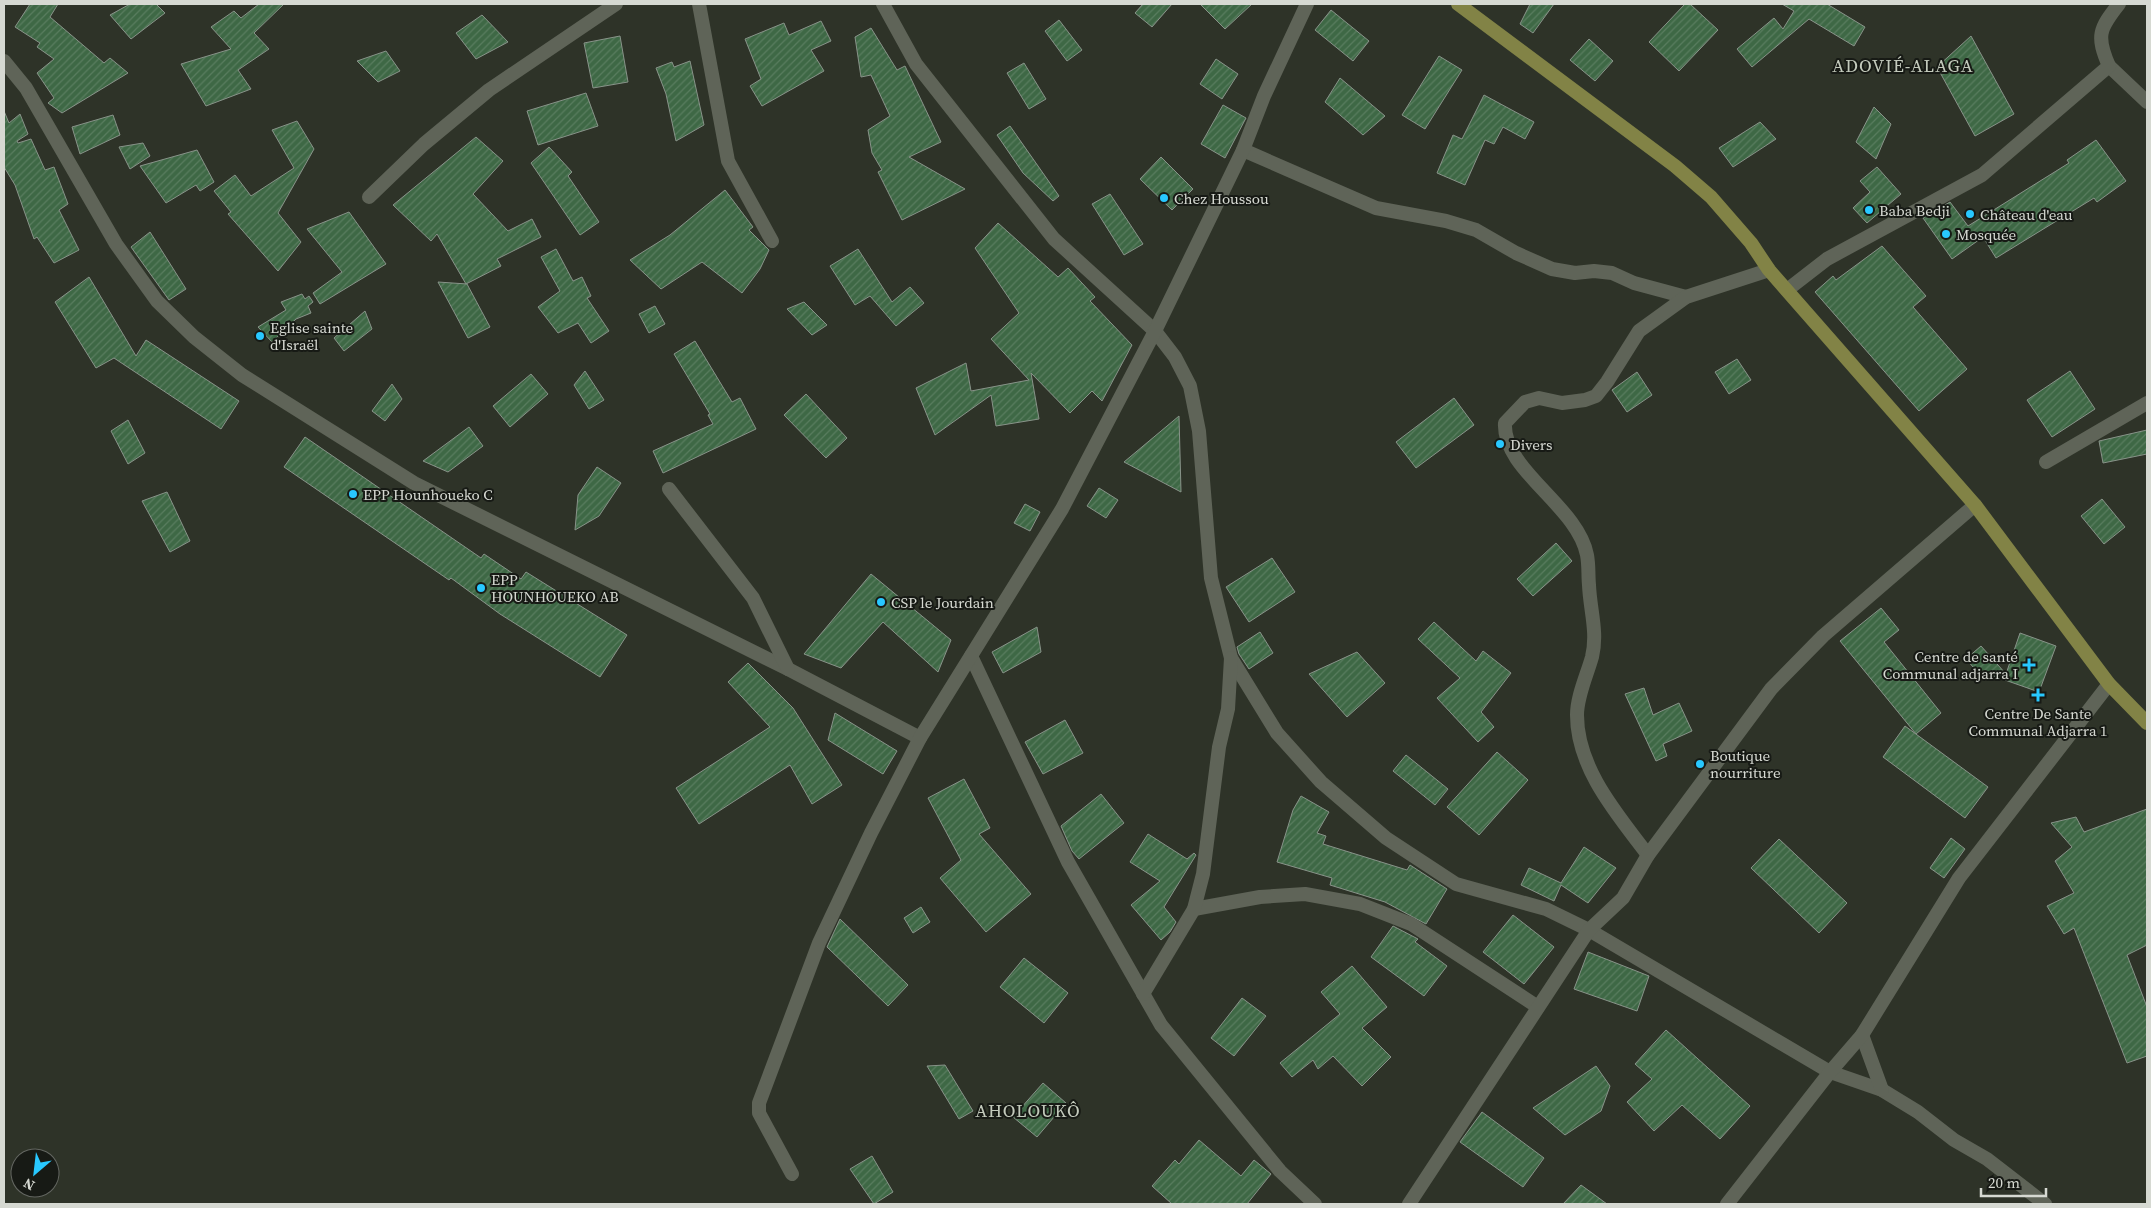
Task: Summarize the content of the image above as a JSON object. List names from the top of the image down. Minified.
{"districts":["ADOVIÉ-ALAGA","AHOLOUKÔ"],"places":{"other":["Chez Houssou","Baba Bedji","Château d'eau","Mosquée","Eglise sainte d'Israël","Divers","EPP Hounhoueko C","EPP HOUNHOUEKO AB","CSP le Jourdain","Boutique nourriture"],"health":["Centre de santé Communal adjarra I","Centre De Sante Communal Adjarra 1"]},"scale_bar":"20 m","north":"bottom left"}
